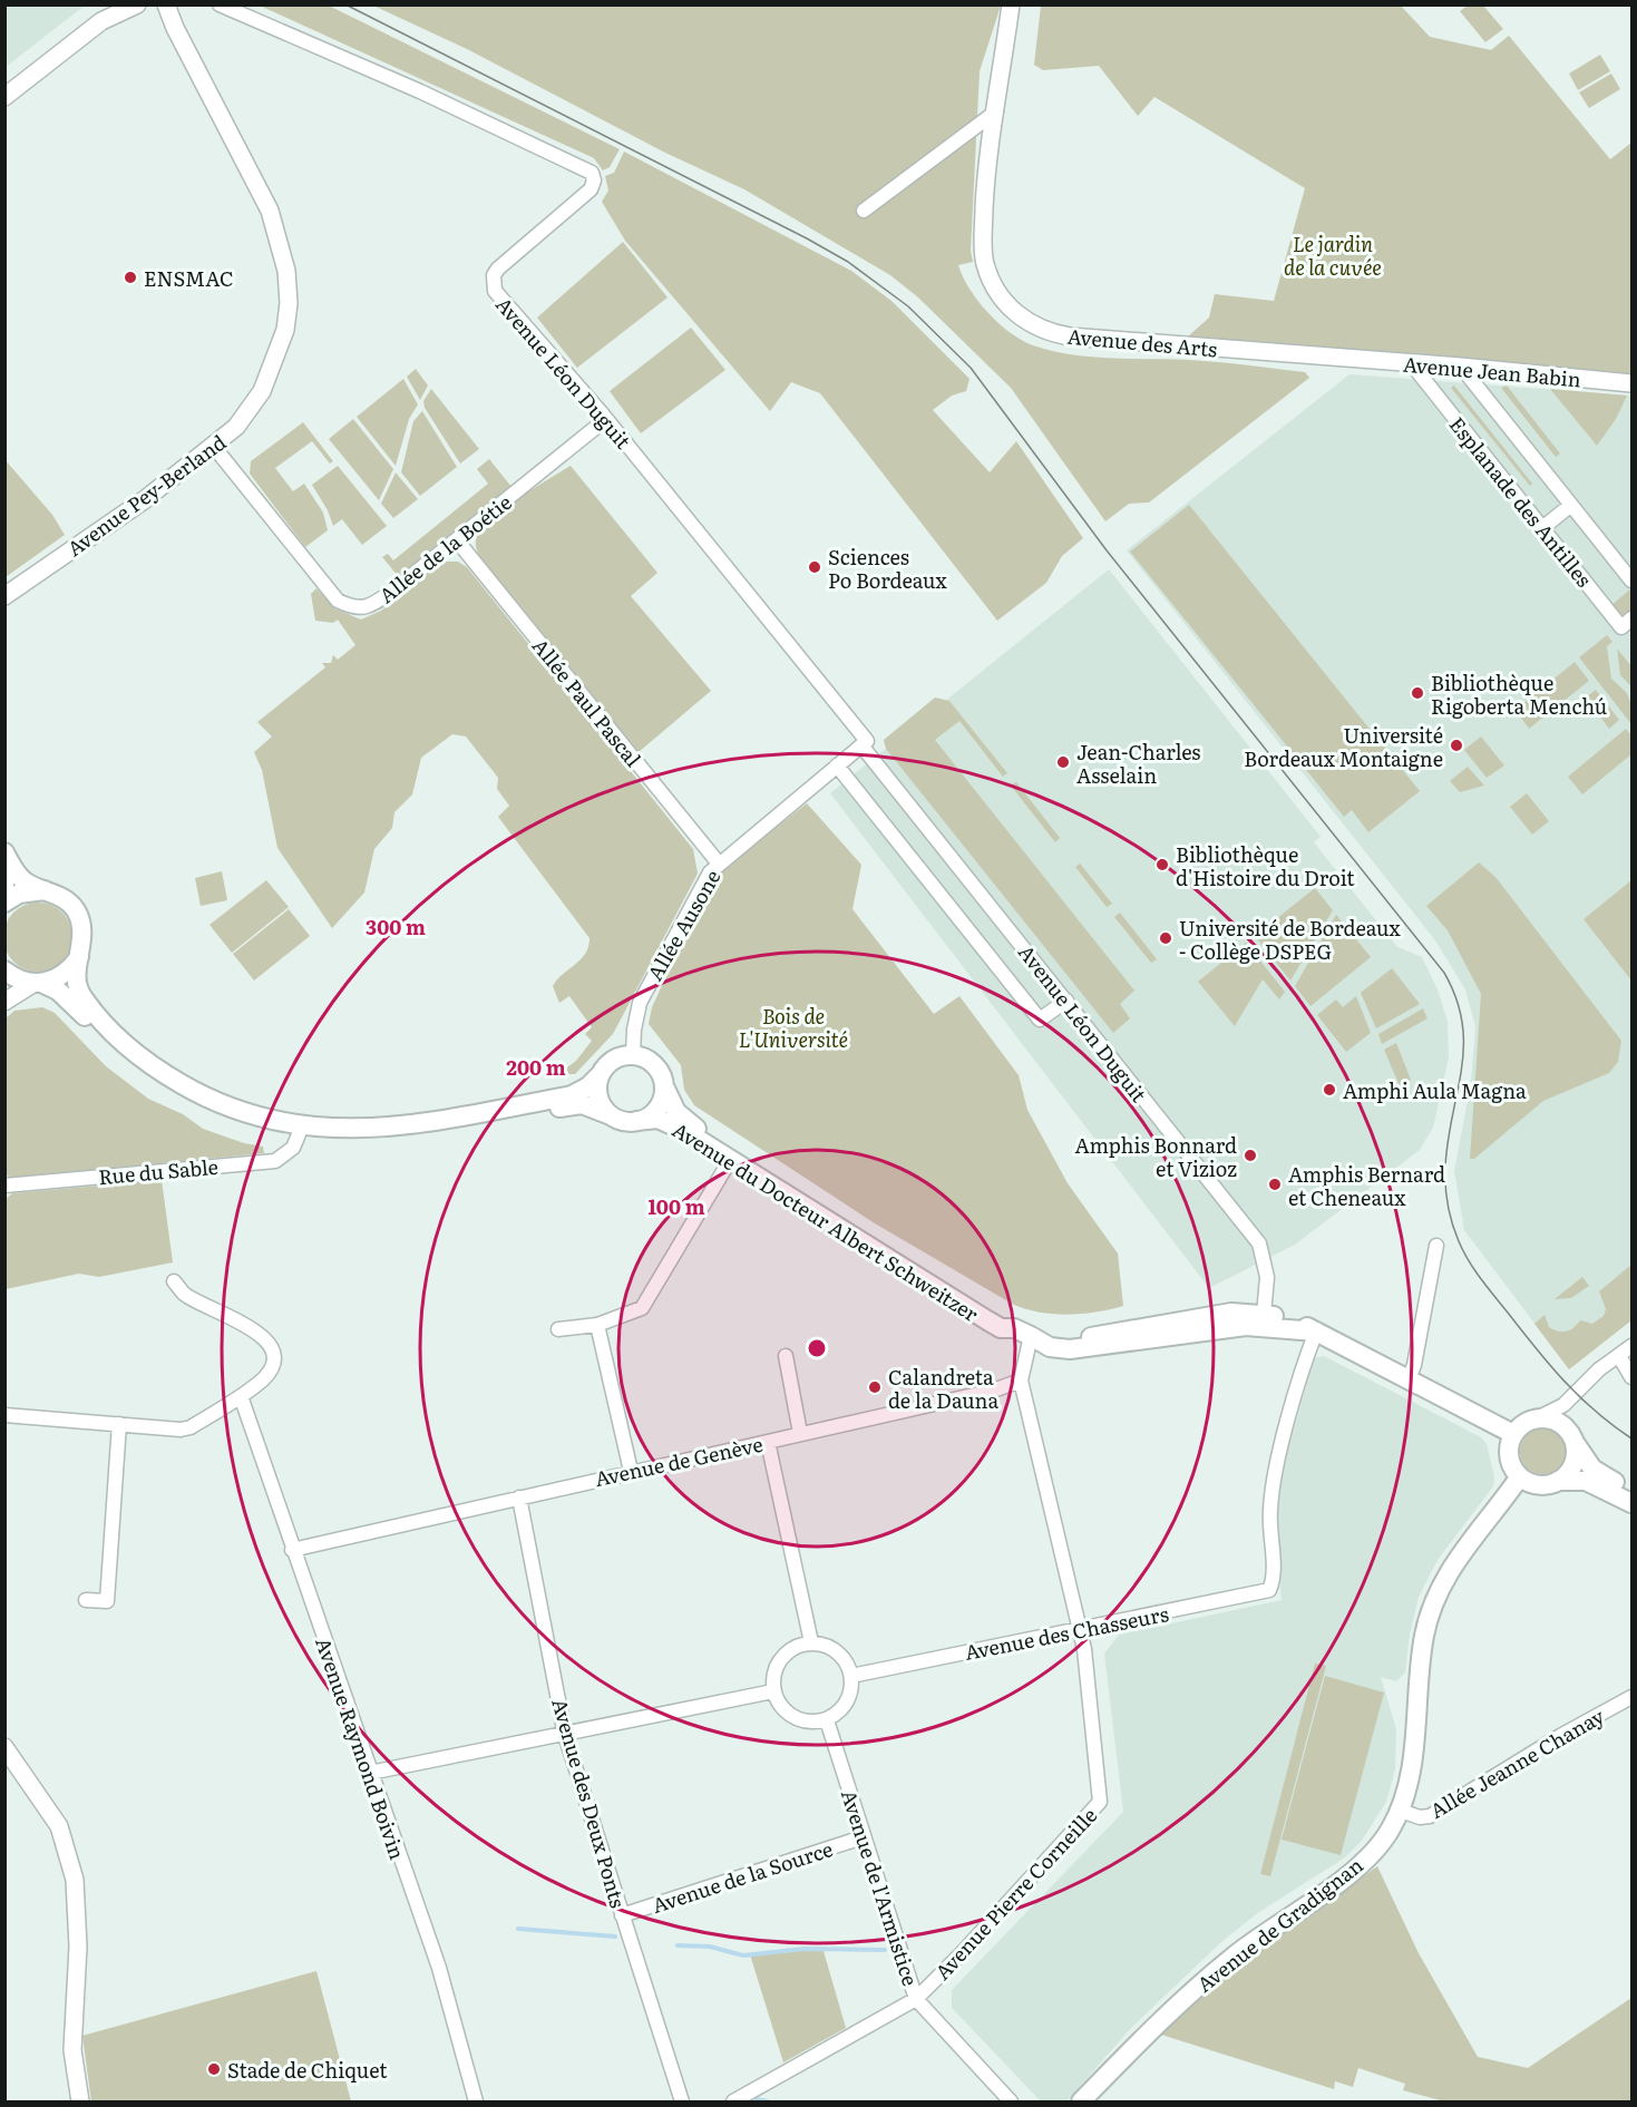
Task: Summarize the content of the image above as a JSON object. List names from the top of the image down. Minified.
{"streets":{"main road":["Avenue du Docteur Albert Schweitzer","Avenue de Gradignan"],"street":["Avenue des Arts","Avenue Jean Babin","Avenue Léon Duguit","Avenue Pey-Berland","Esplanade des Antilles","Allée de la Boétie","Allée Paul Pascal","Allée Ausone","Rue du Sable","Avenue de Genève","Avenue des Chasseurs","Avenue Raymond Boivin","Allée Jeanne Chanay","Avenue des Deux Ponts","Avenue de la Source","Avenue de l'Armistice","Avenue Pierre Corneille"]},"crossings":[["Avenue des Arts","Avenue Jean Babin"],["Avenue Jean Babin","Esplanade des Antilles"],["Avenue Léon Duguit","Allée de la Boétie"],["Avenue Léon Duguit","Allée Ausone"],["Avenue Léon Duguit","Avenue du Docteur Albert Schweitzer"],["Avenue Pey-Berland","Allée de la Boétie"],["Allée de la Boétie","Allée Paul Pascal"],["Allée Paul Pascal","Allée Ausone"],["Allée Ausone","Avenue du Docteur Albert Schweitzer"],["Avenue du Docteur Albert Schweitzer","Avenue des Chasseurs"],["Avenue du Docteur Albert Schweitzer","Avenue de Gradignan"],["Avenue de Genève","Avenue Raymond Boivin"],["Avenue de Genève","Avenue des Deux Ponts"],["Avenue de Genève","Avenue Pierre Corneille"],["Avenue des Chasseurs","Avenue de l'Armistice"],["Avenue des Chasseurs","Avenue Pierre Corneille"],["Allée Jeanne Chanay","Avenue de Gradignan"],["Avenue des Deux Ponts","Avenue de la Source"],["Avenue de la Source","Avenue de l'Armistice"],["Avenue de l'Armistice","Avenue Pierre Corneille"]],"parks":["Le jardin de la cuvée","Bois de L'Université"],"places":["ENSMAC","Sciences Po Bordeaux","Bibliothèque Rigoberta Menchú","Université Bordeaux Montaigne","Jean-Charles Asselain","Bibliothèque d'Histoire du Droit","Université de Bordeaux - Collège DSPEG","Amphi Aula Magna","Amphis Bonnard et Vizioz","Amphis Bernard et Cheneaux","Calandreta de la Dauna","Stade de Chiquet"],"rings":["300 m","200 m","100 m"]}
